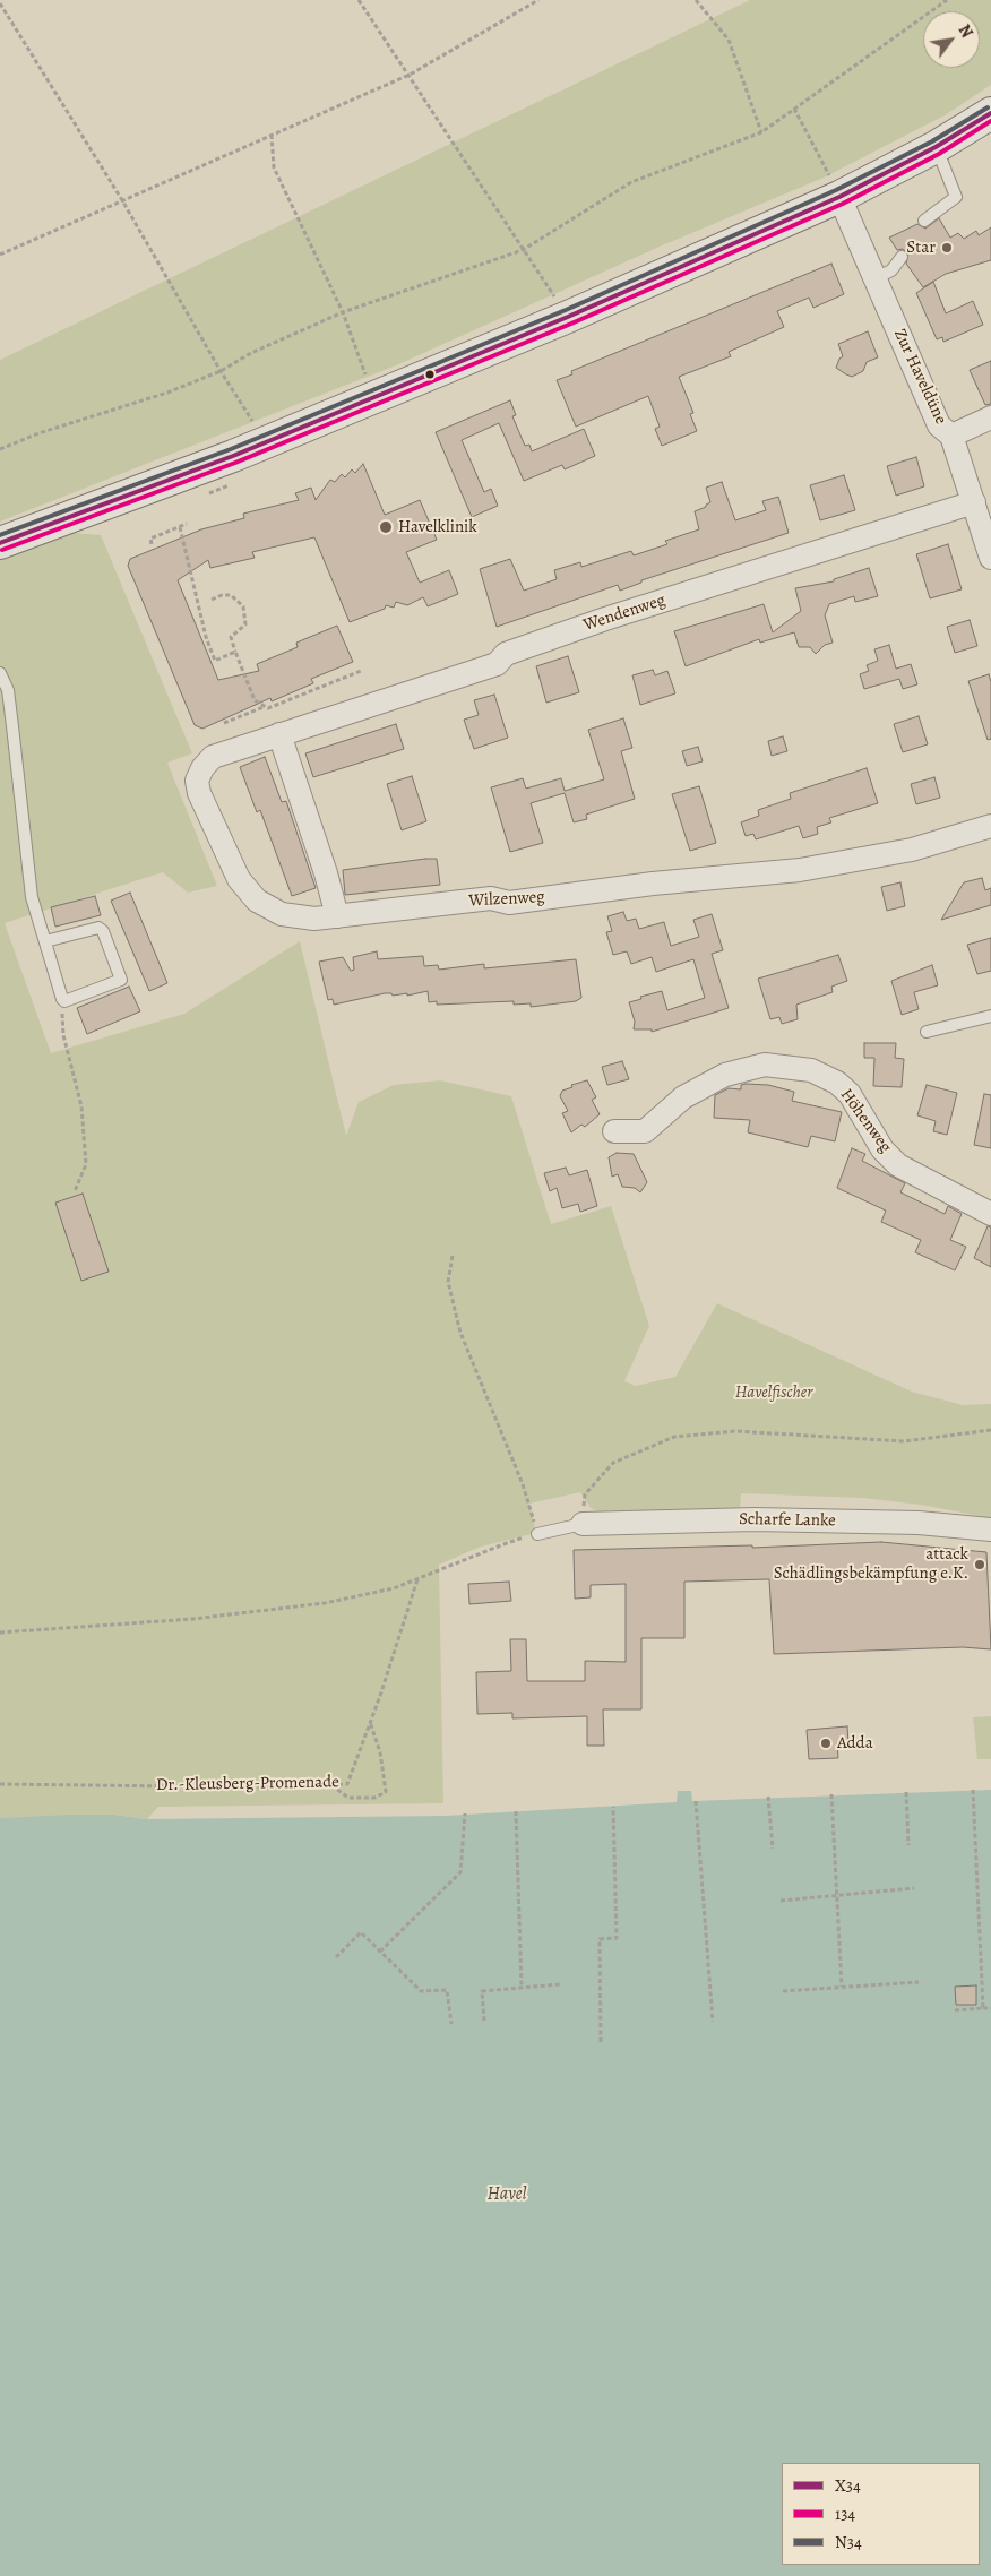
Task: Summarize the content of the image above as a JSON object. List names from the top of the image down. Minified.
{"streets":{"street":["Zur Haveldüne","Wendenweg","Wilzenweg","Höhenweg","Scharfe Lanke"],"path":["Dr.-Kleusberg-Promenade"]},"crossings":[["Zur Haveldüne","Wendenweg"],["Wendenweg","Wilzenweg"]],"water":["Havel"],"parks":["Havelfischer"],"places":["Star","Havelklinik","attack Schädlingsbekämpfung e.K.","Adda"],"lines":["transit line N34","transit line X34","transit line 134"],"legend":["X34","134","N34"],"north":"top right"}
